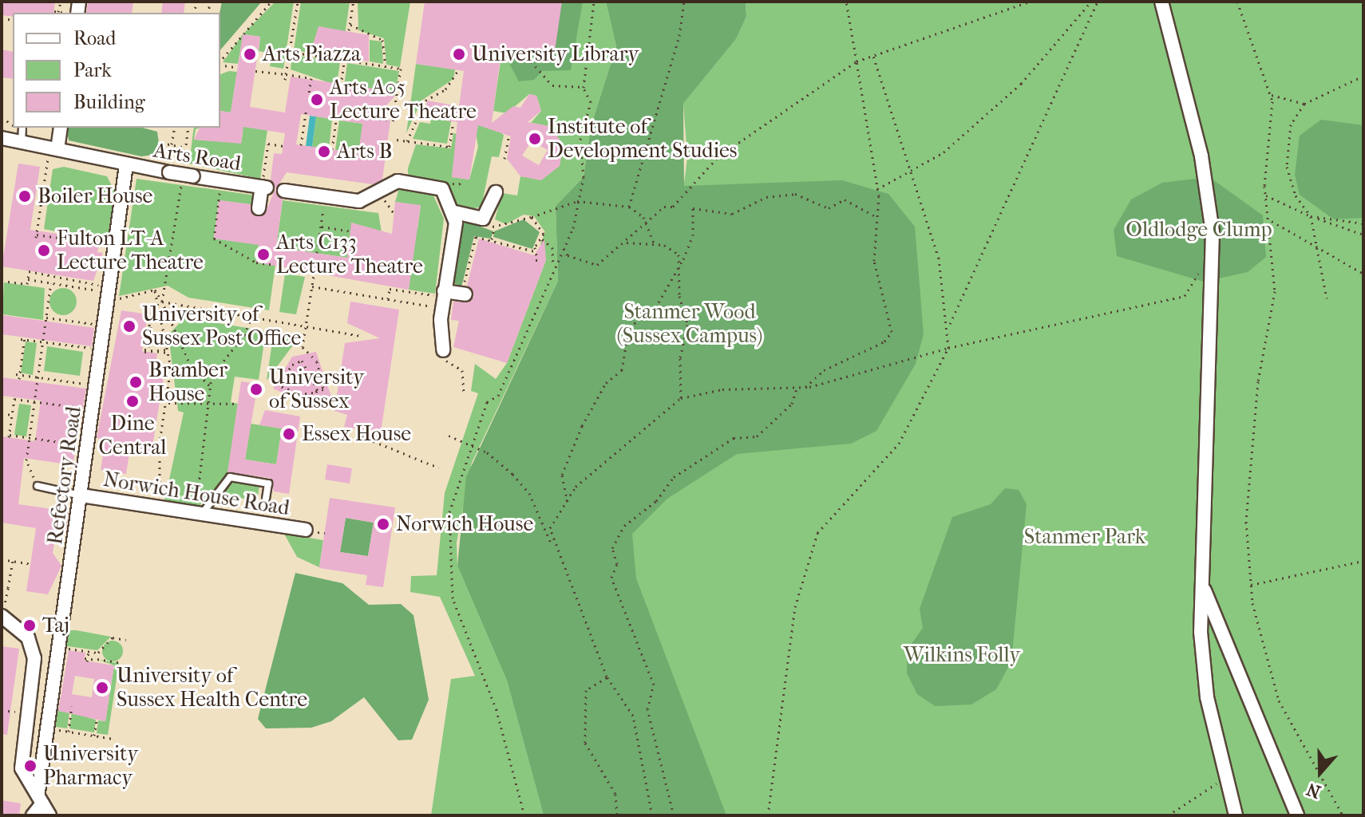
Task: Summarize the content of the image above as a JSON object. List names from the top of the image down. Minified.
{"streets":{"street":["Arts Road","Refectory Road","Norwich House Road"]},"crossings":[["Arts Road","Refectory Road"],["Refectory Road","Norwich House Road"]],"parks":["Oldlodge Clump","Stanmer Wood (Sussex Campus)","Stanmer Park","Wilkins Folly"],"places":["Arts Piazza","University Library","Arts A05 Lecture Theatre","Institute of Development Studies","Arts B","Boiler House","Fulton LT-A Lecture Theatre","Arts C133 Lecture Theatre","University of Sussex Post Office","Bramber House","University of Sussex","Dine Central","Essex House","Norwich House","Taj","University of Sussex Health Centre","University Pharmacy"],"legend":["Road","Park","Building"],"north":"bottom"}
